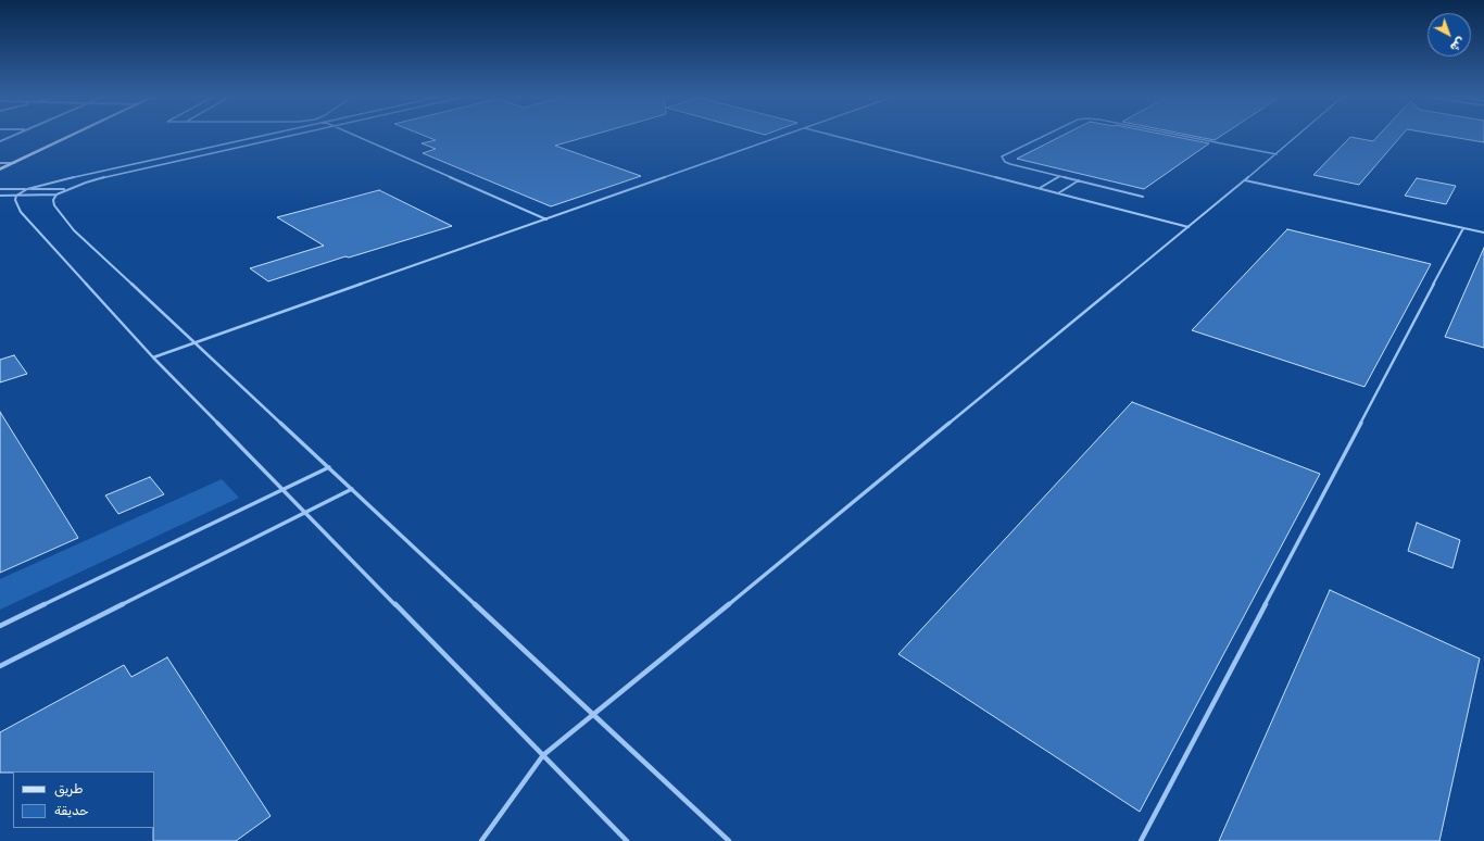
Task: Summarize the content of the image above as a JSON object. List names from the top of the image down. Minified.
{"legend":["طريق","حديقة"],"north":"bottom right"}
